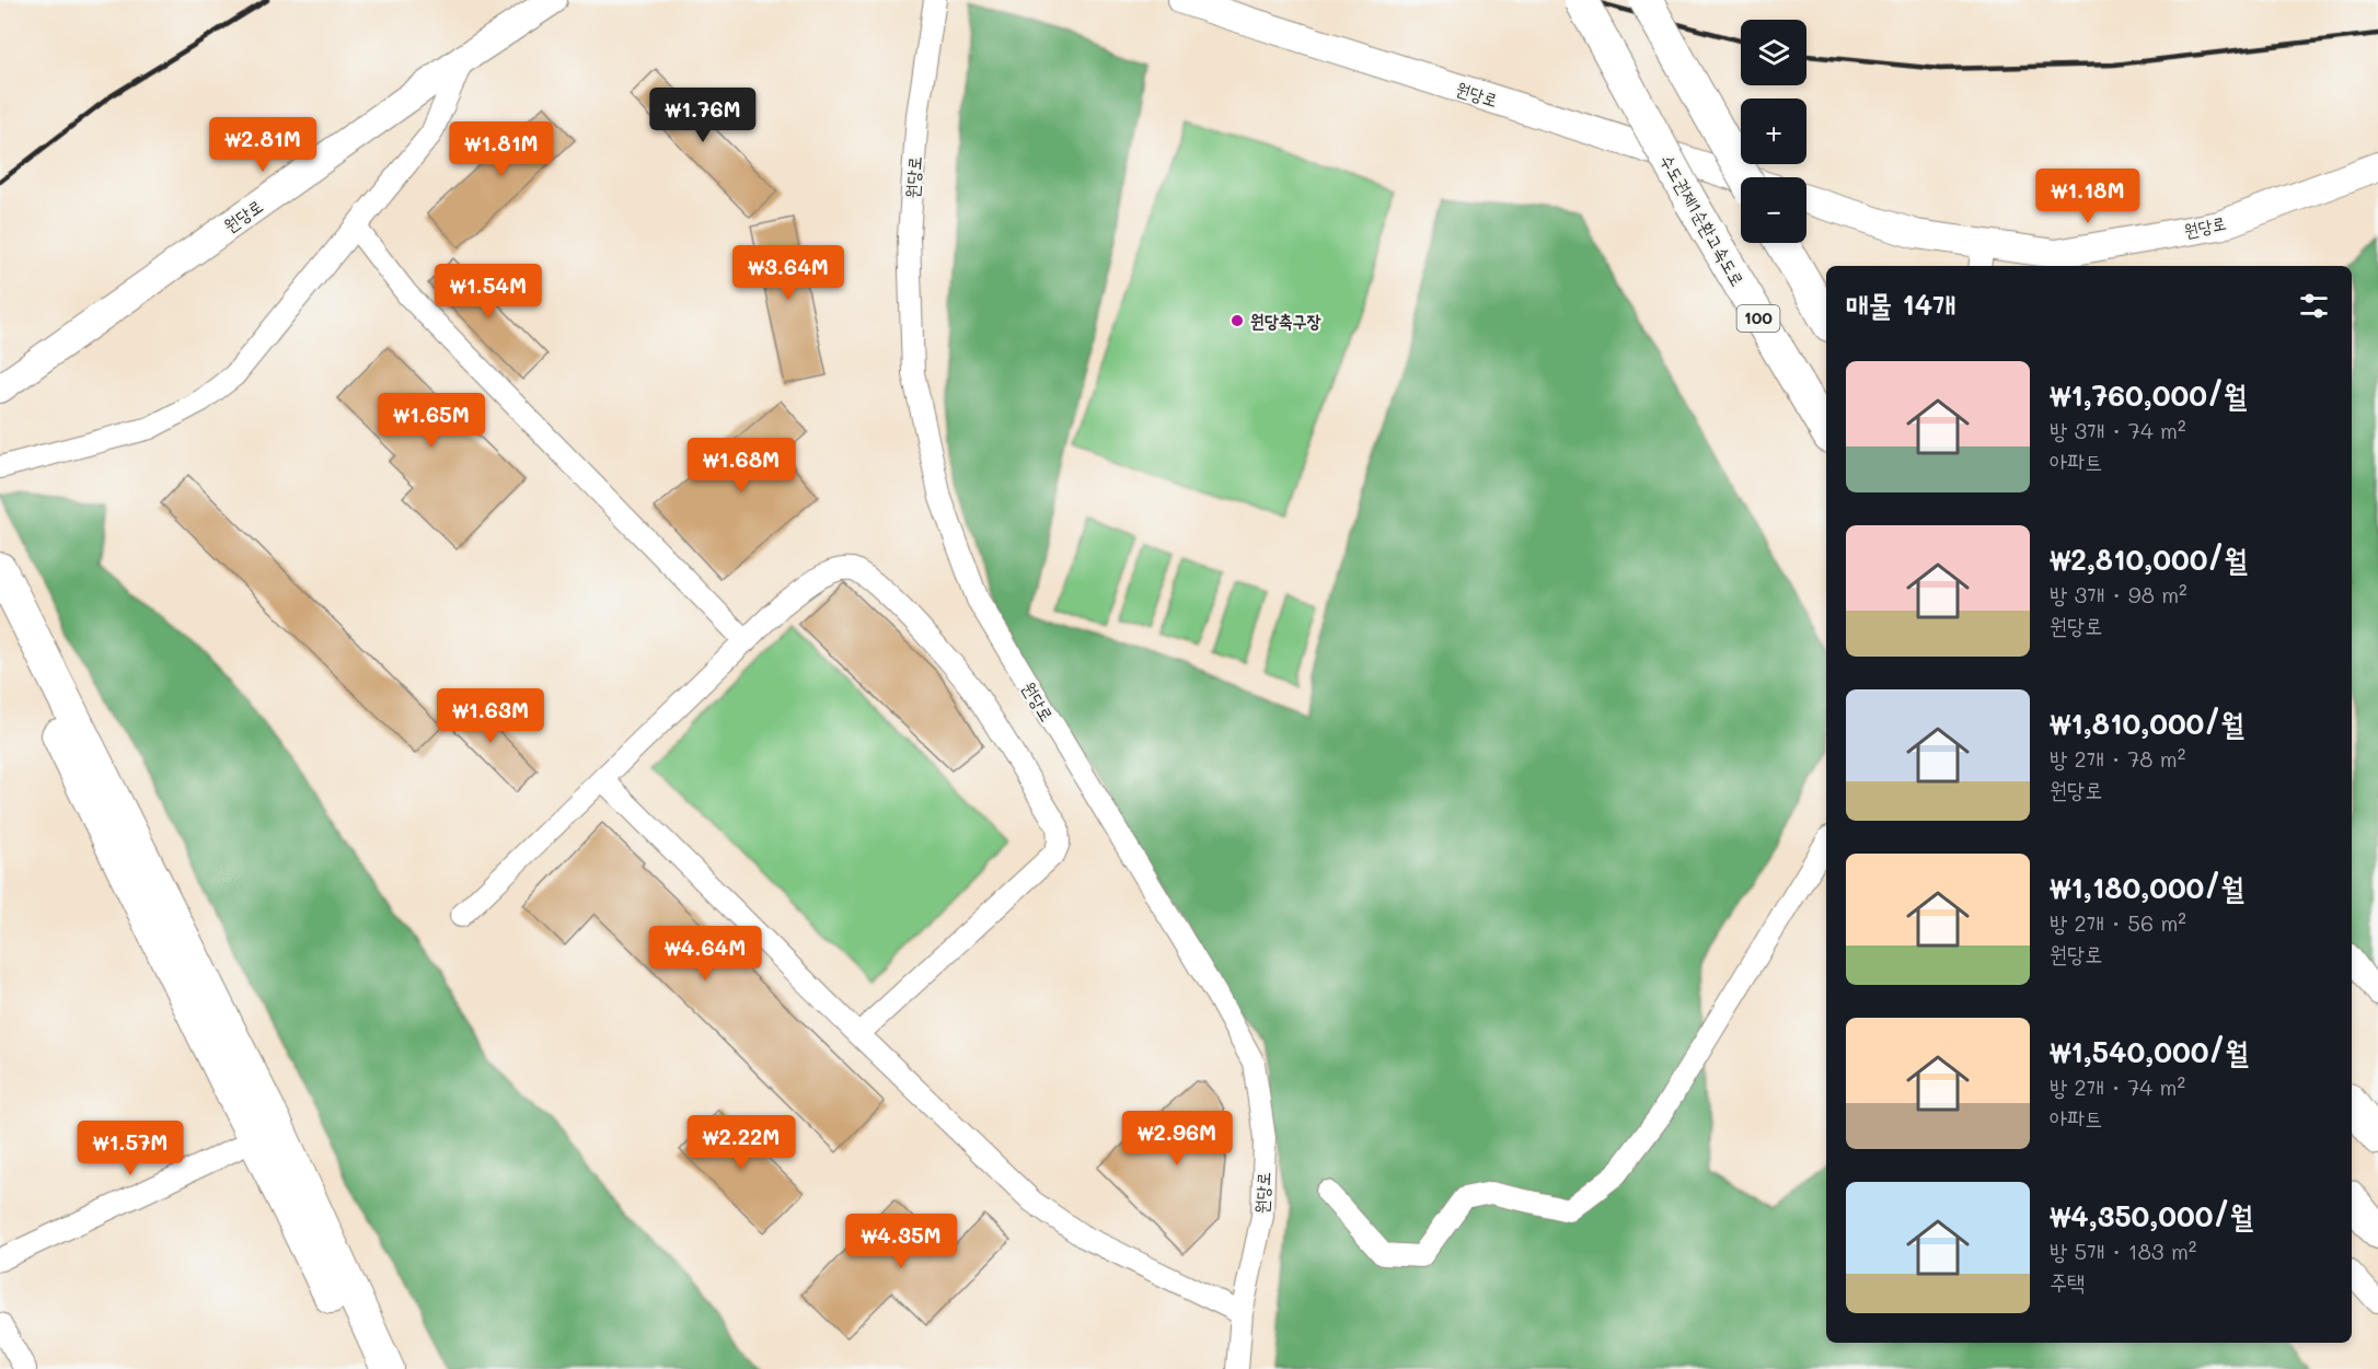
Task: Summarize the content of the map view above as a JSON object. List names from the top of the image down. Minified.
{"streets":{"highway":["수도권제1순환고속도로","100"],"main road":["원당로"]},"places":["원당축구장"],"page":{"map_buttons":["+","−"],"price":["₩1.76M","₩2.81M","₩1.81M","₩1.18M","₩3.64M","₩1.54M","₩1.65M","₩1.68M","₩1.63M","₩4.64M","₩2.96M","₩2.22M","₩1.57M","₩4.35M"],"heading":"매물 14개","list":[{"name":"₩1,760,000/월","note":"방 3개 · 74 m² · 아파트"},{"name":"₩2,810,000/월","note":"방 3개 · 98 m² · 원당로"},{"name":"₩1,810,000/월","note":"방 2개 · 78 m² · 원당로"},{"name":"₩1,180,000/월","note":"방 2개 · 56 m² · 원당로"},{"name":"₩1,540,000/월","note":"방 2개 · 74 m² · 아파트"},{"name":"₩4,350,000/월","note":"방 5개 · 183 m² · 주택"}]}}
